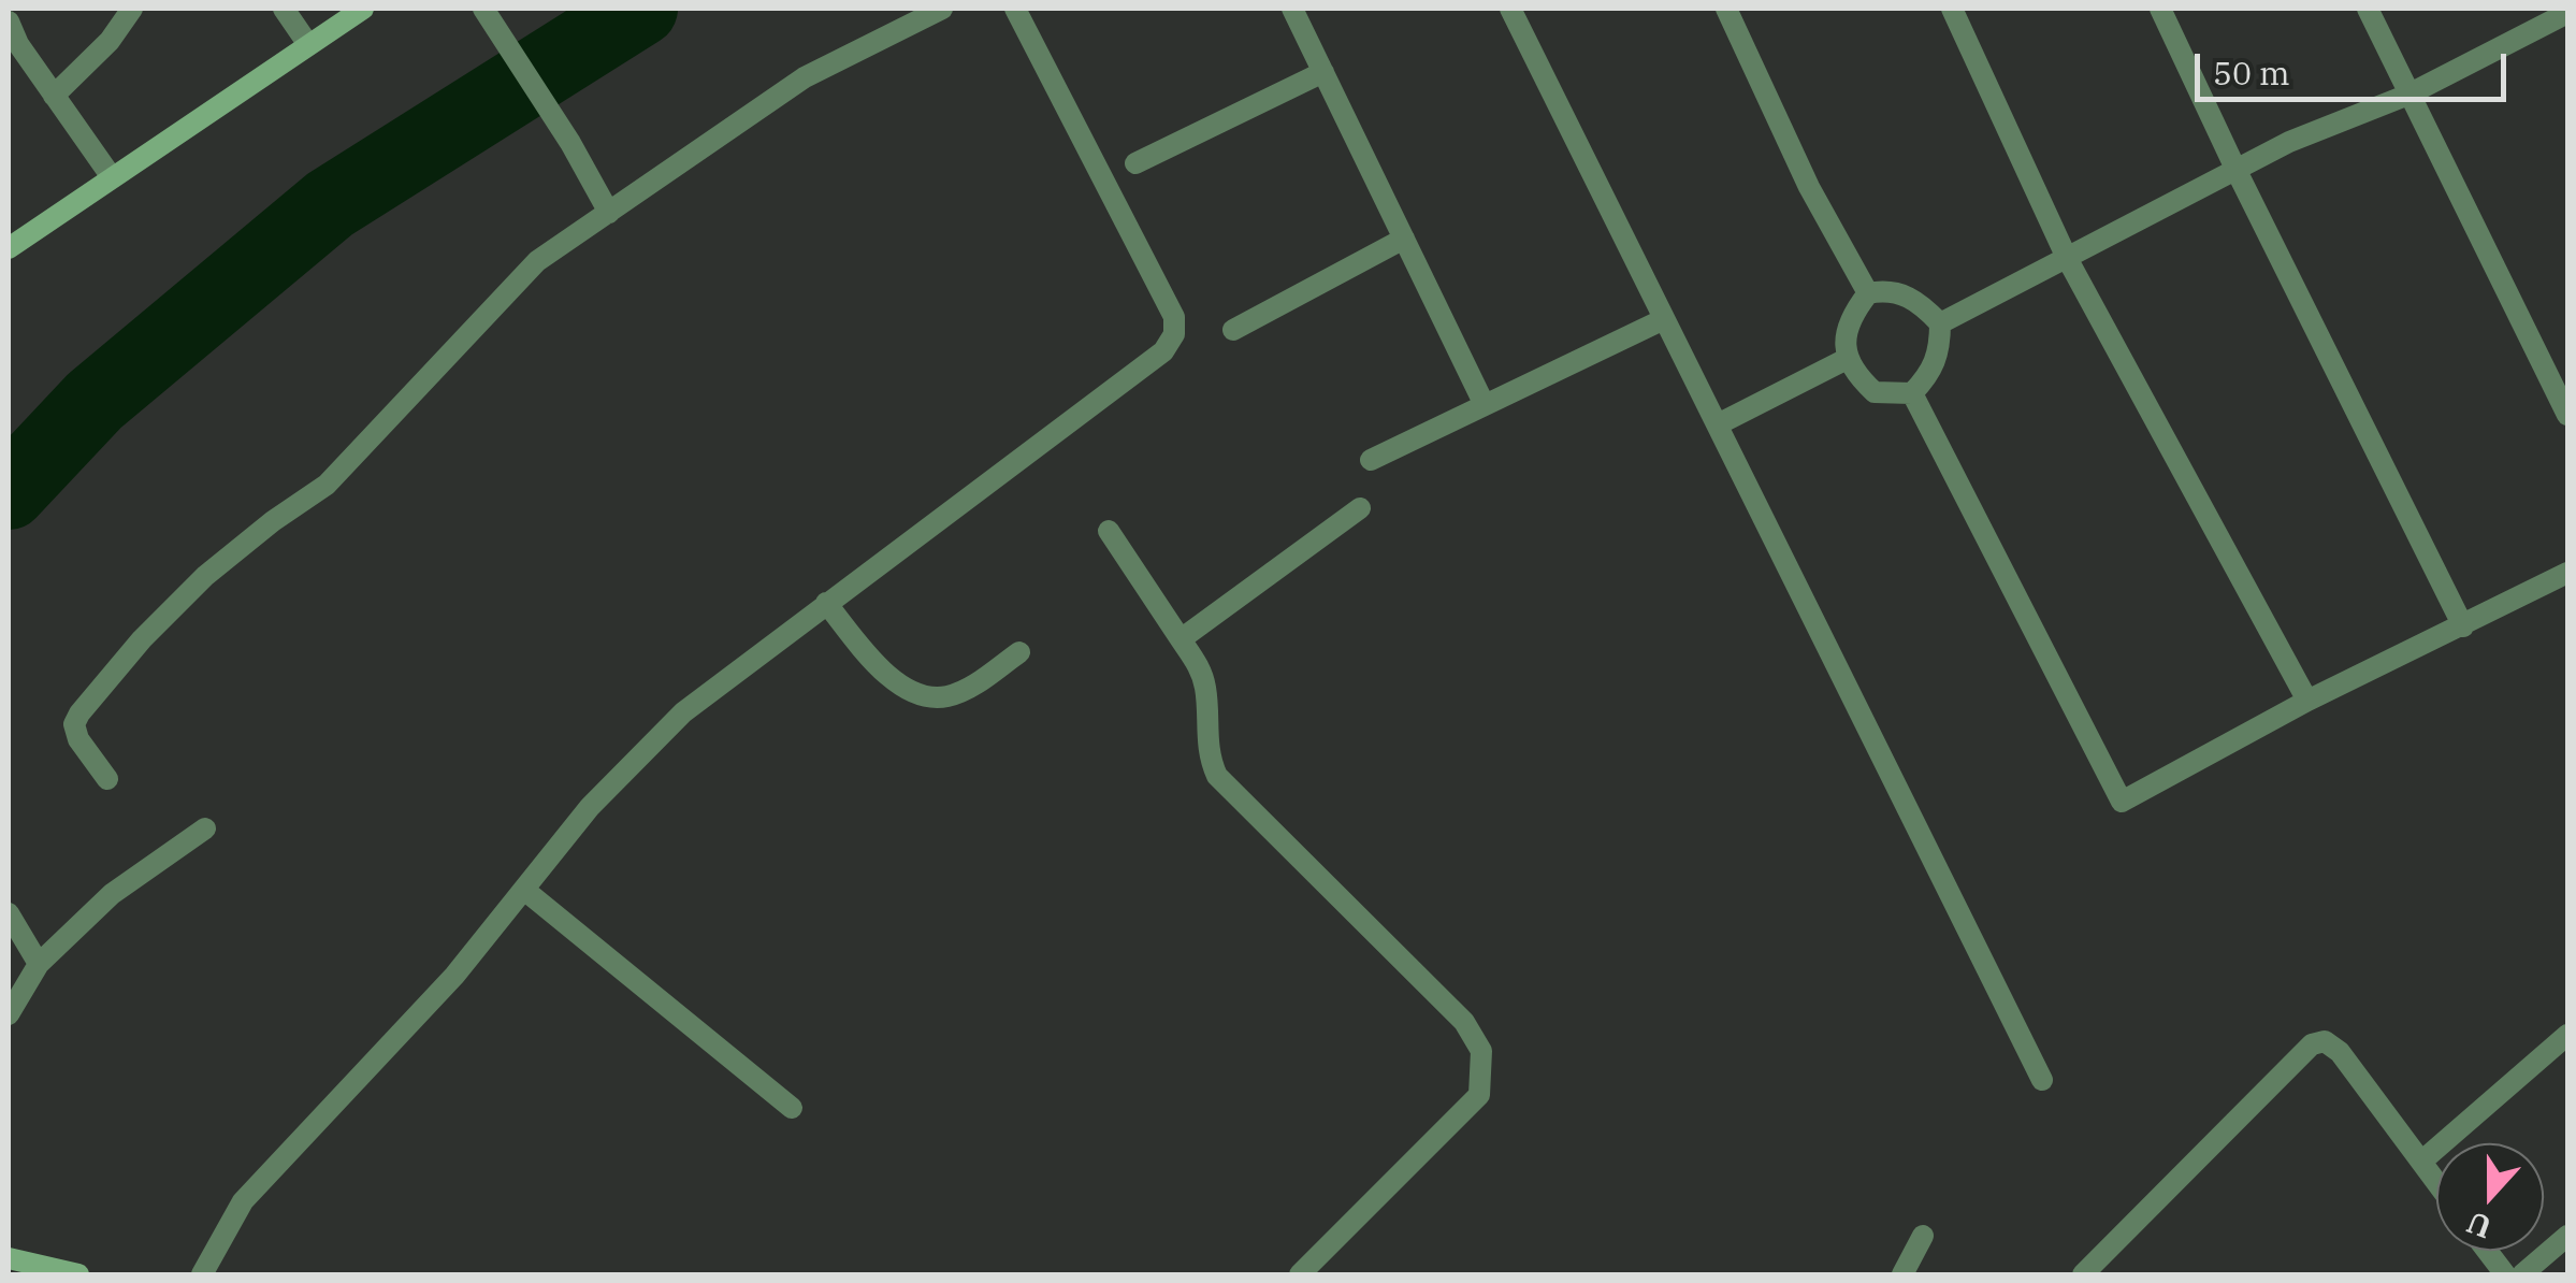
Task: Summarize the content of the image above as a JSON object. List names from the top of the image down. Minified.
{"scale_bar":"50 m","north":"bottom"}
